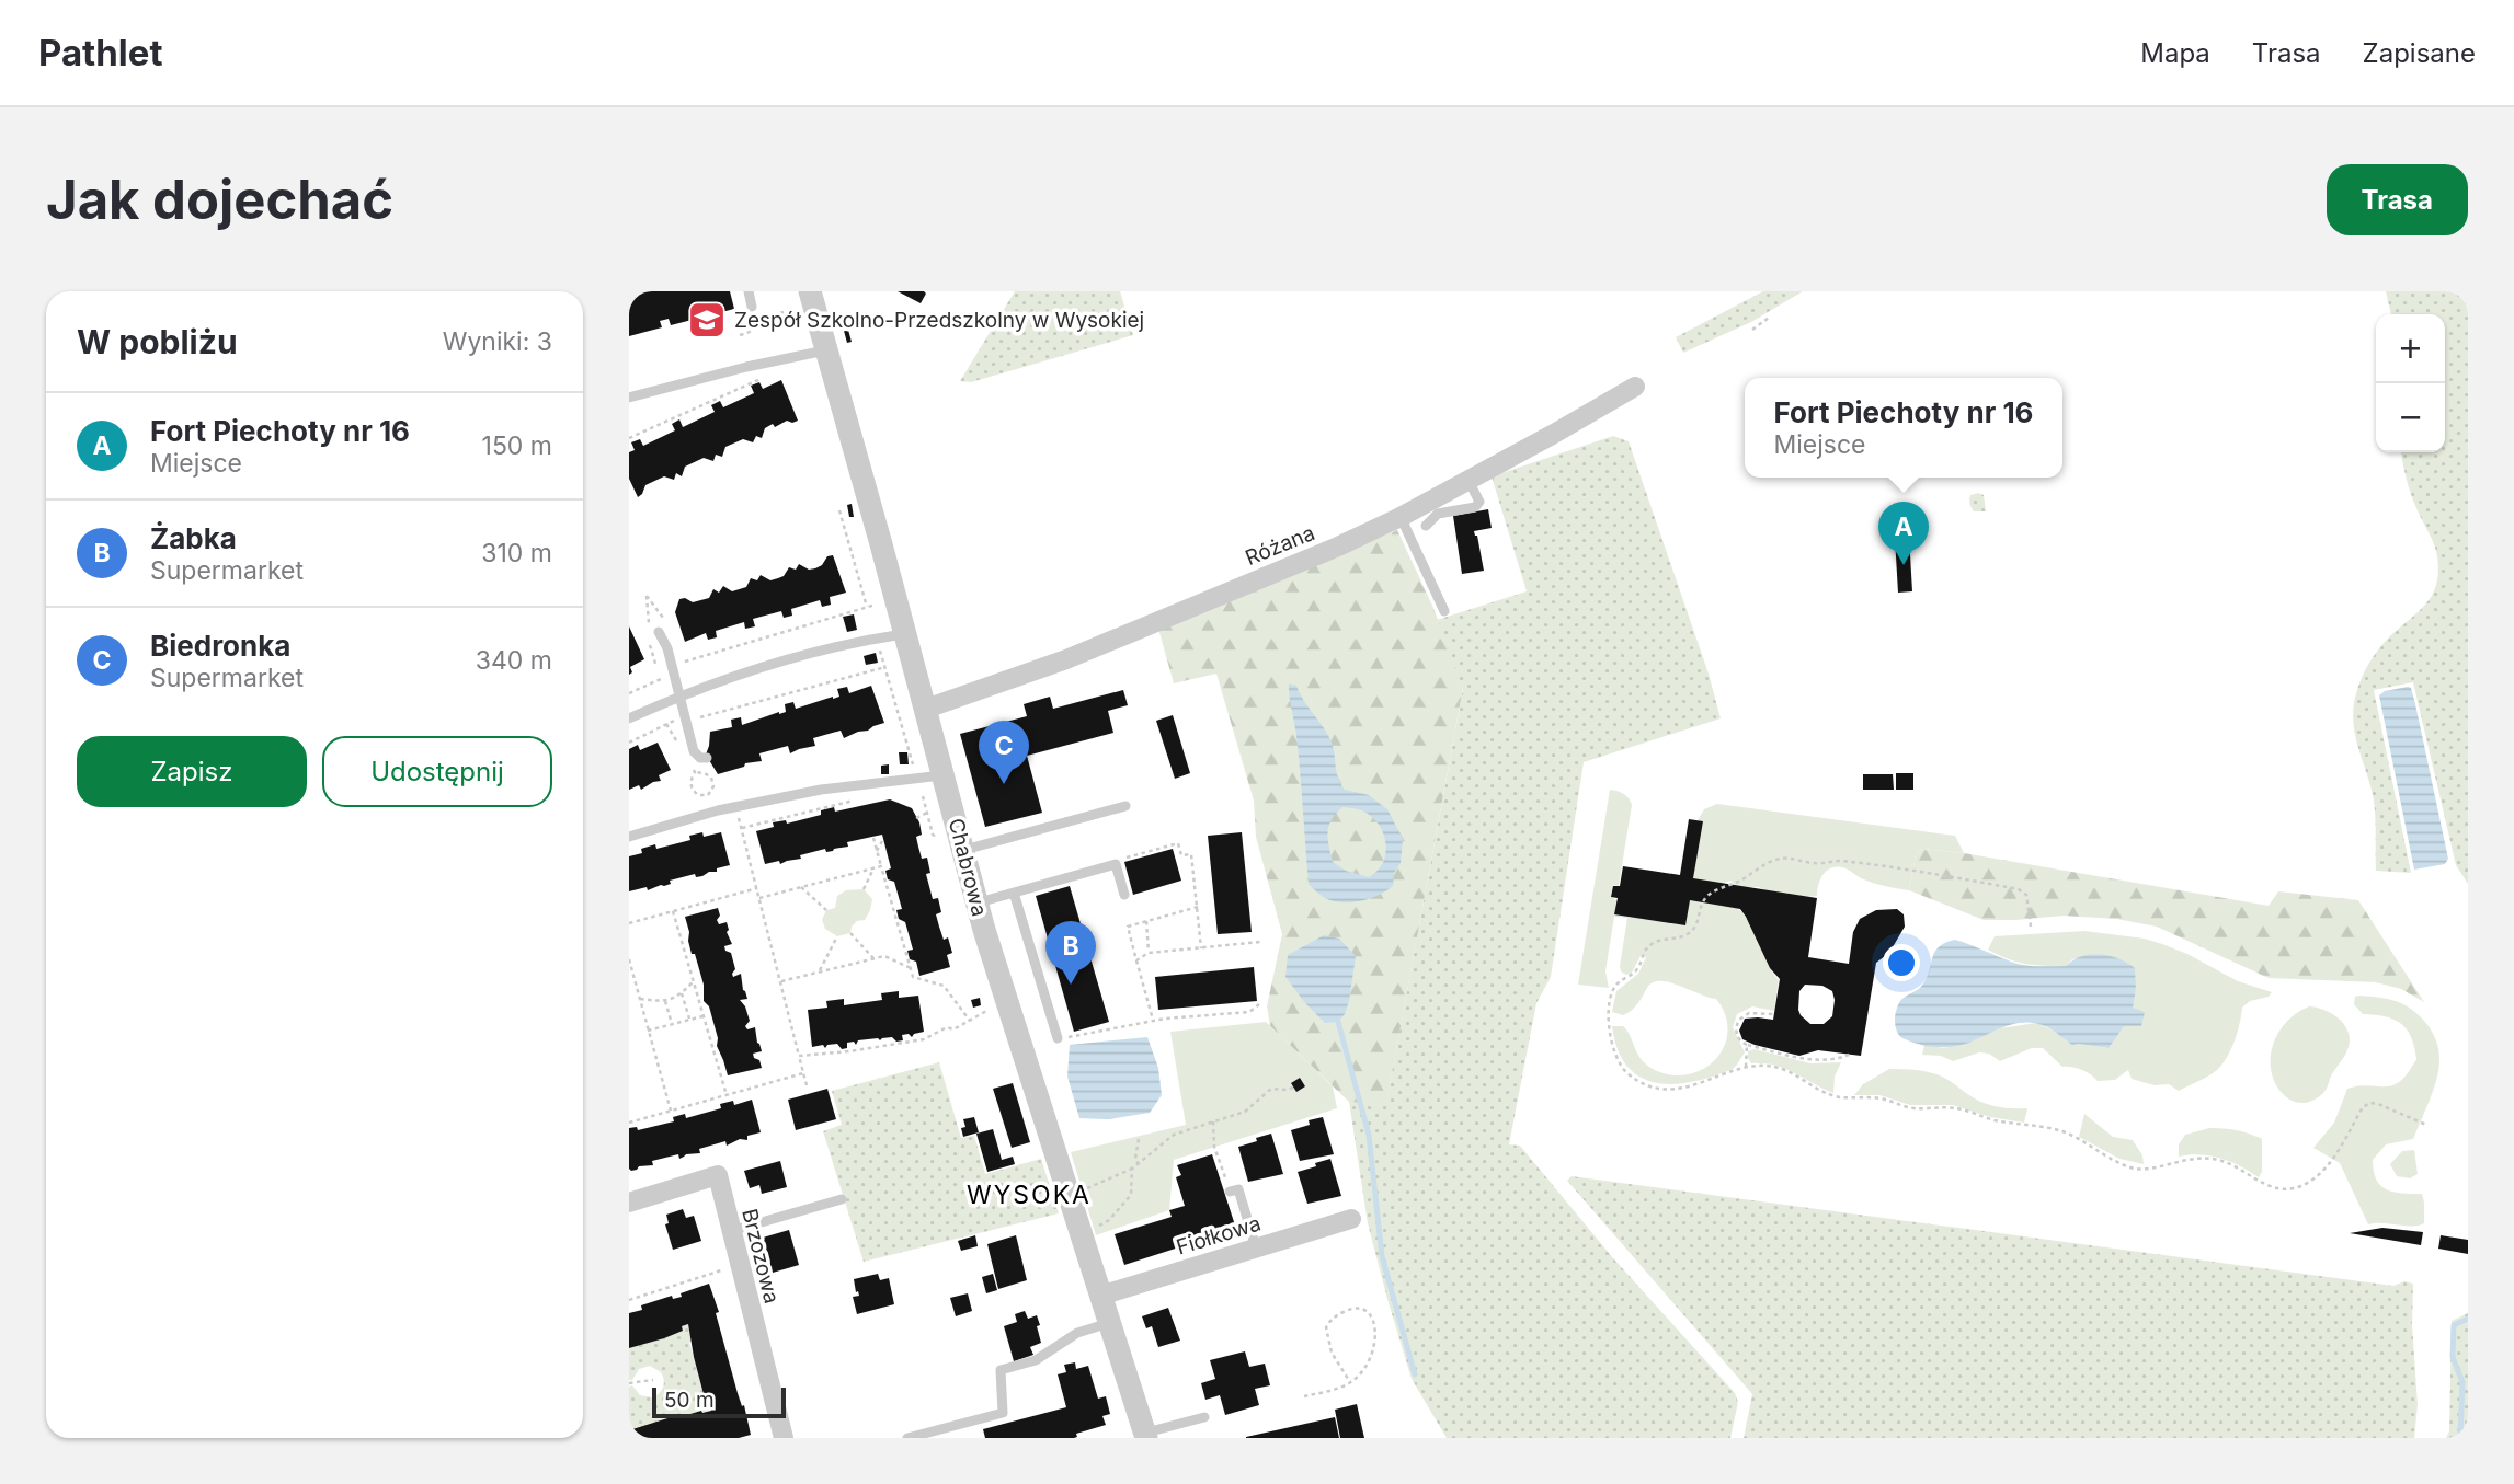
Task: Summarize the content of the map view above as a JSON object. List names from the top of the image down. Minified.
{"streets":{"street":["Różana","Chabrowa","Fiołkowa","Brzozowa"]},"crossings":[["Różana","Chabrowa"],["Chabrowa","Fiołkowa"]],"districts":["WYSOKA"],"places":{"school or university":["Zespół Szkolno-Przedszkolny w Wysokiej"]},"scale_bar":"50 m","page":{"header":"Pathlet","nav":["Mapa","Trasa","Zapisane"],"buttons":["Trasa",["Zapisz","Udostępnij"]],"title":"Jak dojechać","heading":["W pobliżu","Wyniki: 3"],"map_buttons":["+","−"],"popup":["Fort Piechoty nr 16","Miejsce"],"list":[{"mark":"A","name":"Fort Piechoty nr 16","note":"Miejsce","value":"150 m"},{"mark":"B","name":"Żabka","note":"Supermarket","value":"310 m"},{"mark":"C","name":"Biedronka","note":"Supermarket","value":"340 m"}],"pins":["A","C","B"],"scale":"50 m"}}
